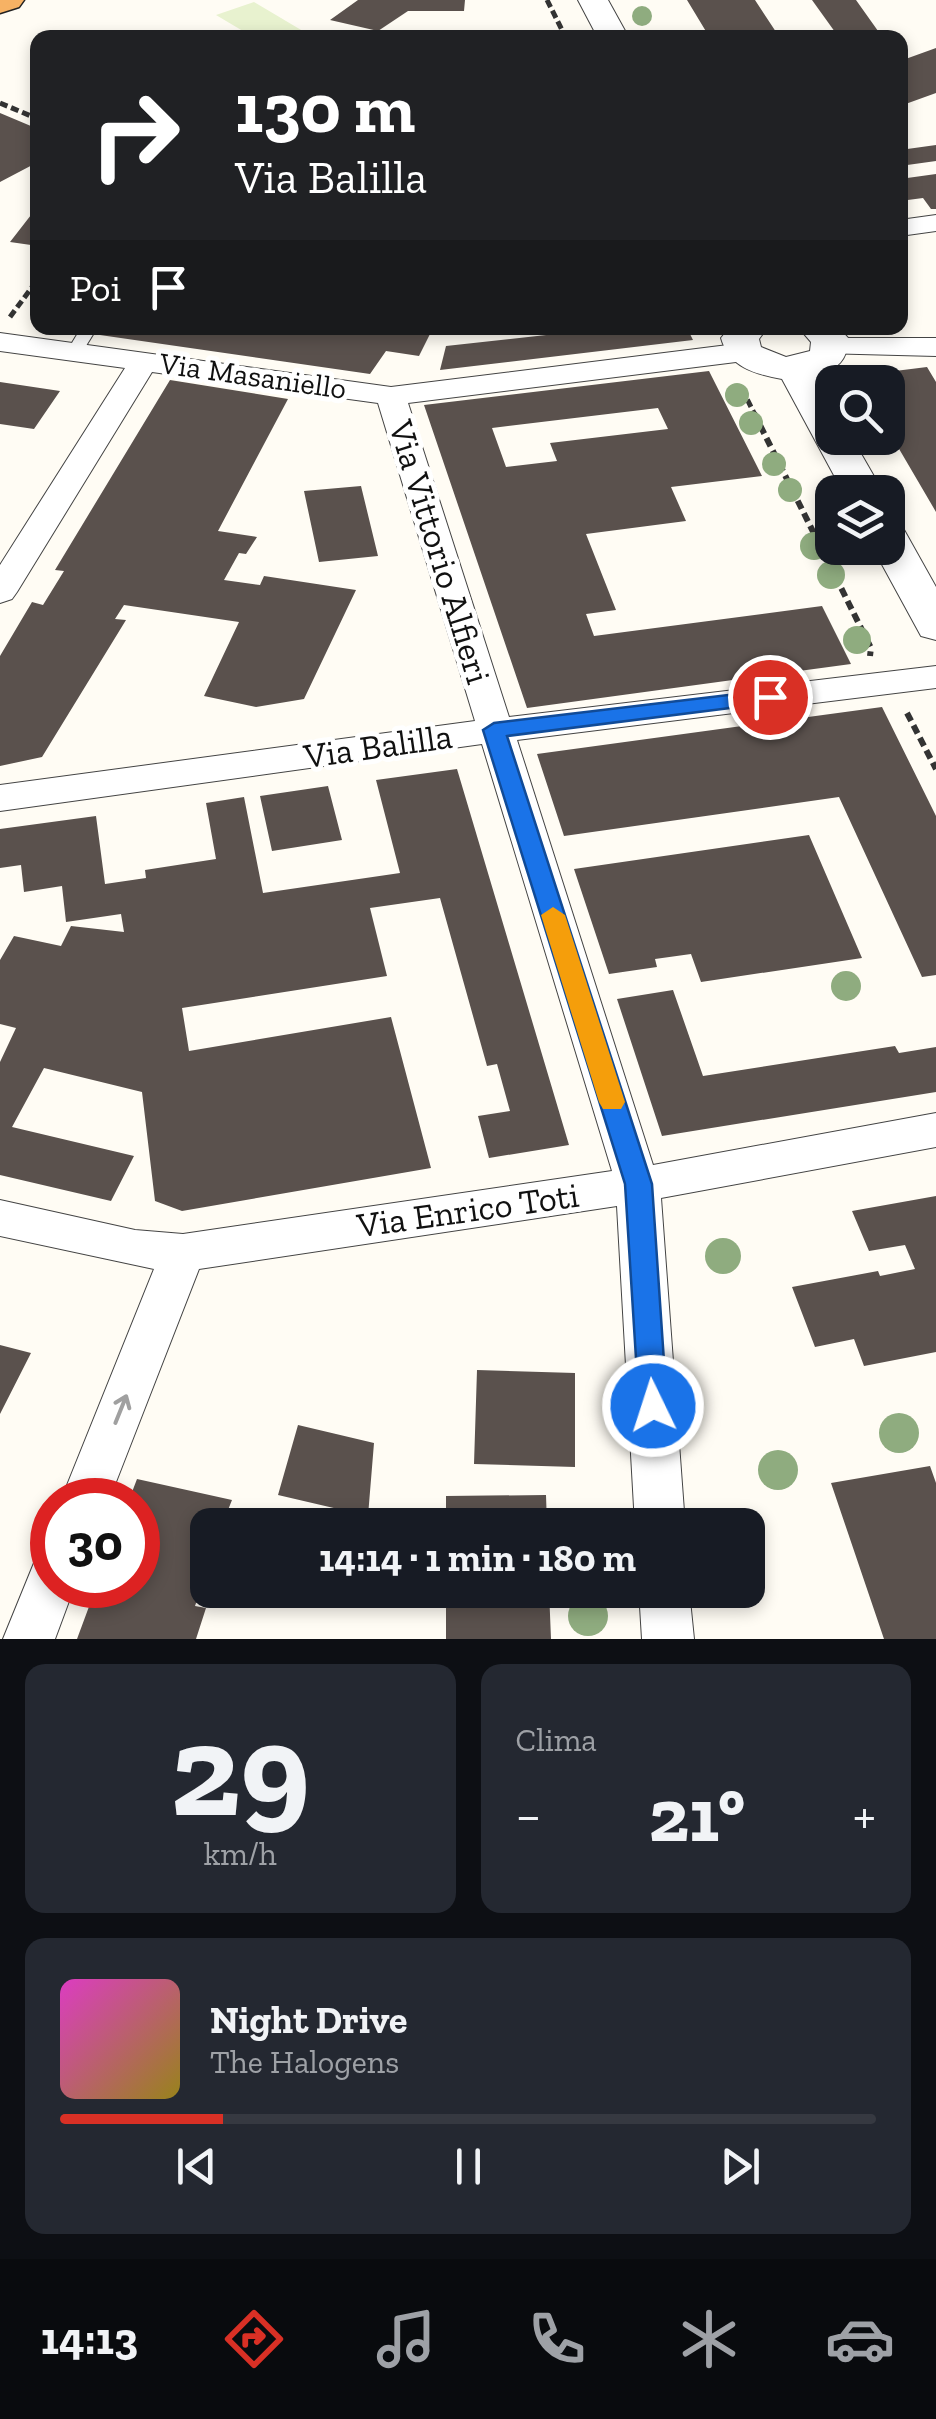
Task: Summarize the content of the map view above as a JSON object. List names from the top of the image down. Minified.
{"streets":{"street":["Via Masaniello","Via Vittorio Alfieri","Via Balilla","Via Enrico Toti"]},"crossings":[["Via Masaniello","Via Vittorio Alfieri"],["Via Vittorio Alfieri","Via Balilla"],["Via Vittorio Alfieri","Via Enrico Toti"]],"page":{"turn":["130 m","Via Balilla"],"then":"Poi","limit":"30","trip":"14:14 · 1 min · 180 m","tile":[["29","km/h"],"Clima"],"heat":["−","21°","+"],"song":["Night Drive","The Halogens"],"tabs":"14:13"}}
